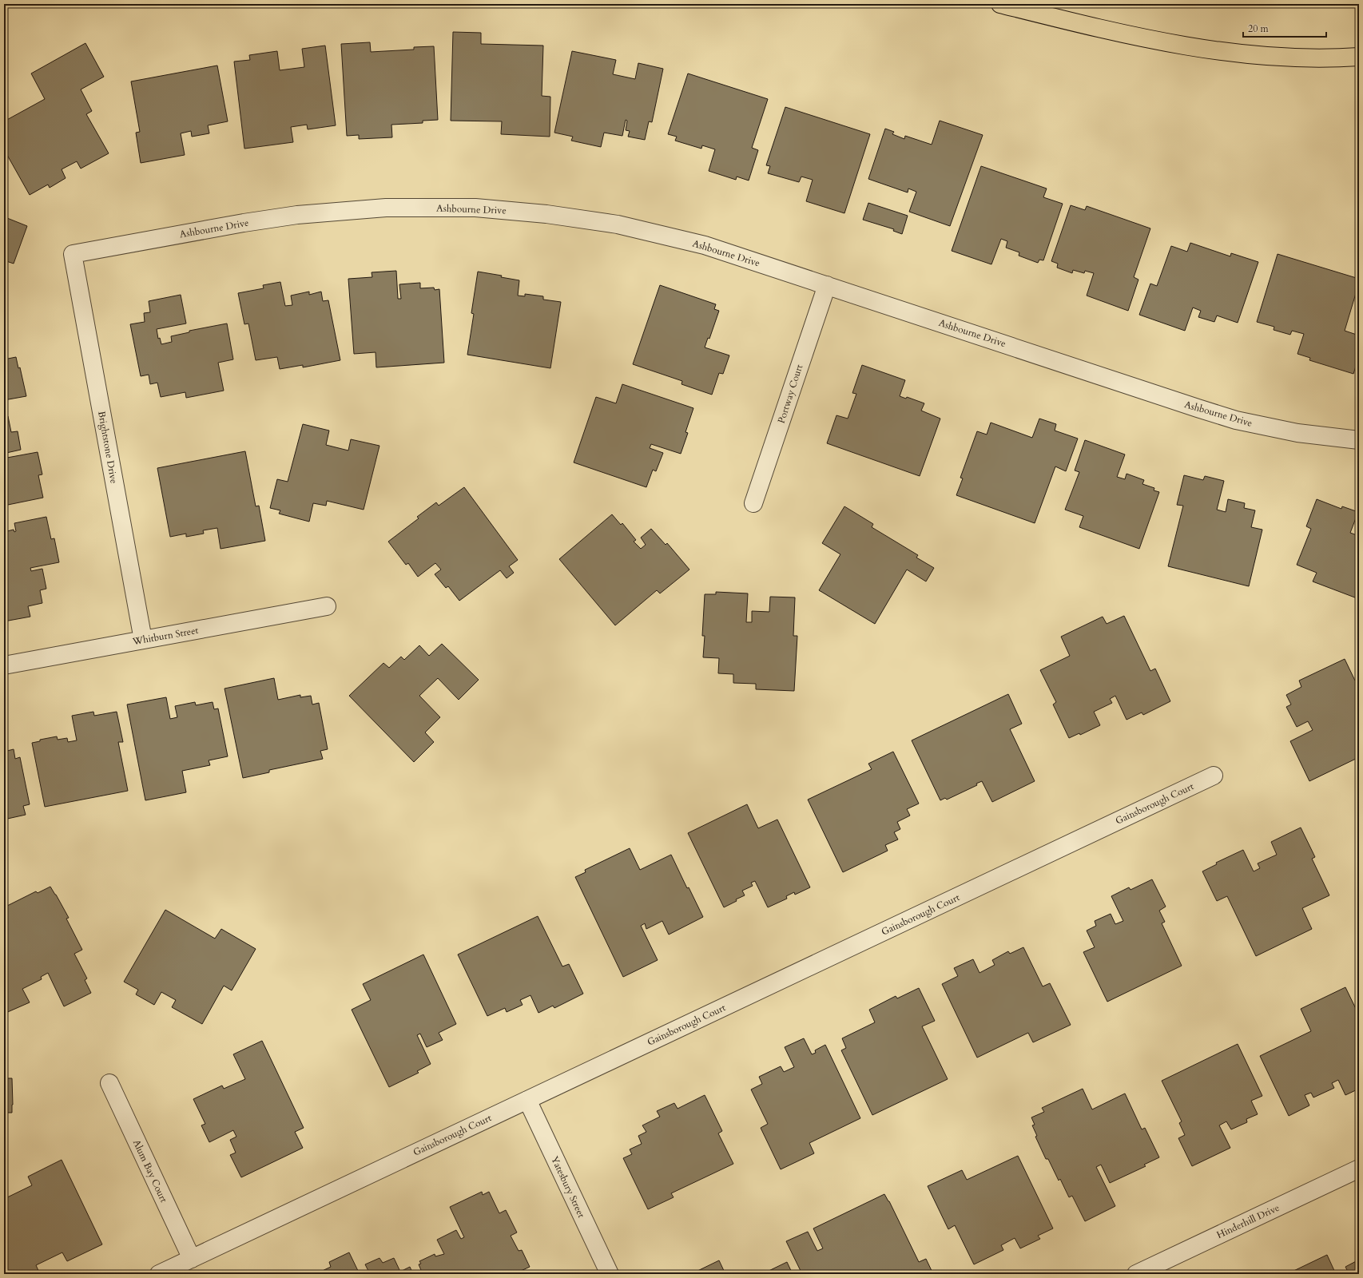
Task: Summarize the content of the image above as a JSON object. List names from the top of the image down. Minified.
{"streets":{"street":["Ashbourne Drive","Portway Court","Brightstone Drive","Whitburn Street","Gainsborough Court","Alum Bay Court","Yatesbury Street","Hinderhill Drive"]},"crossings":[["Ashbourne Drive","Portway Court"],["Ashbourne Drive","Brightstone Drive"],["Brightstone Drive","Whitburn Street"],["Gainsborough Court","Alum Bay Court"],["Gainsborough Court","Yatesbury Street"]],"scale_bar":"20 m"}
